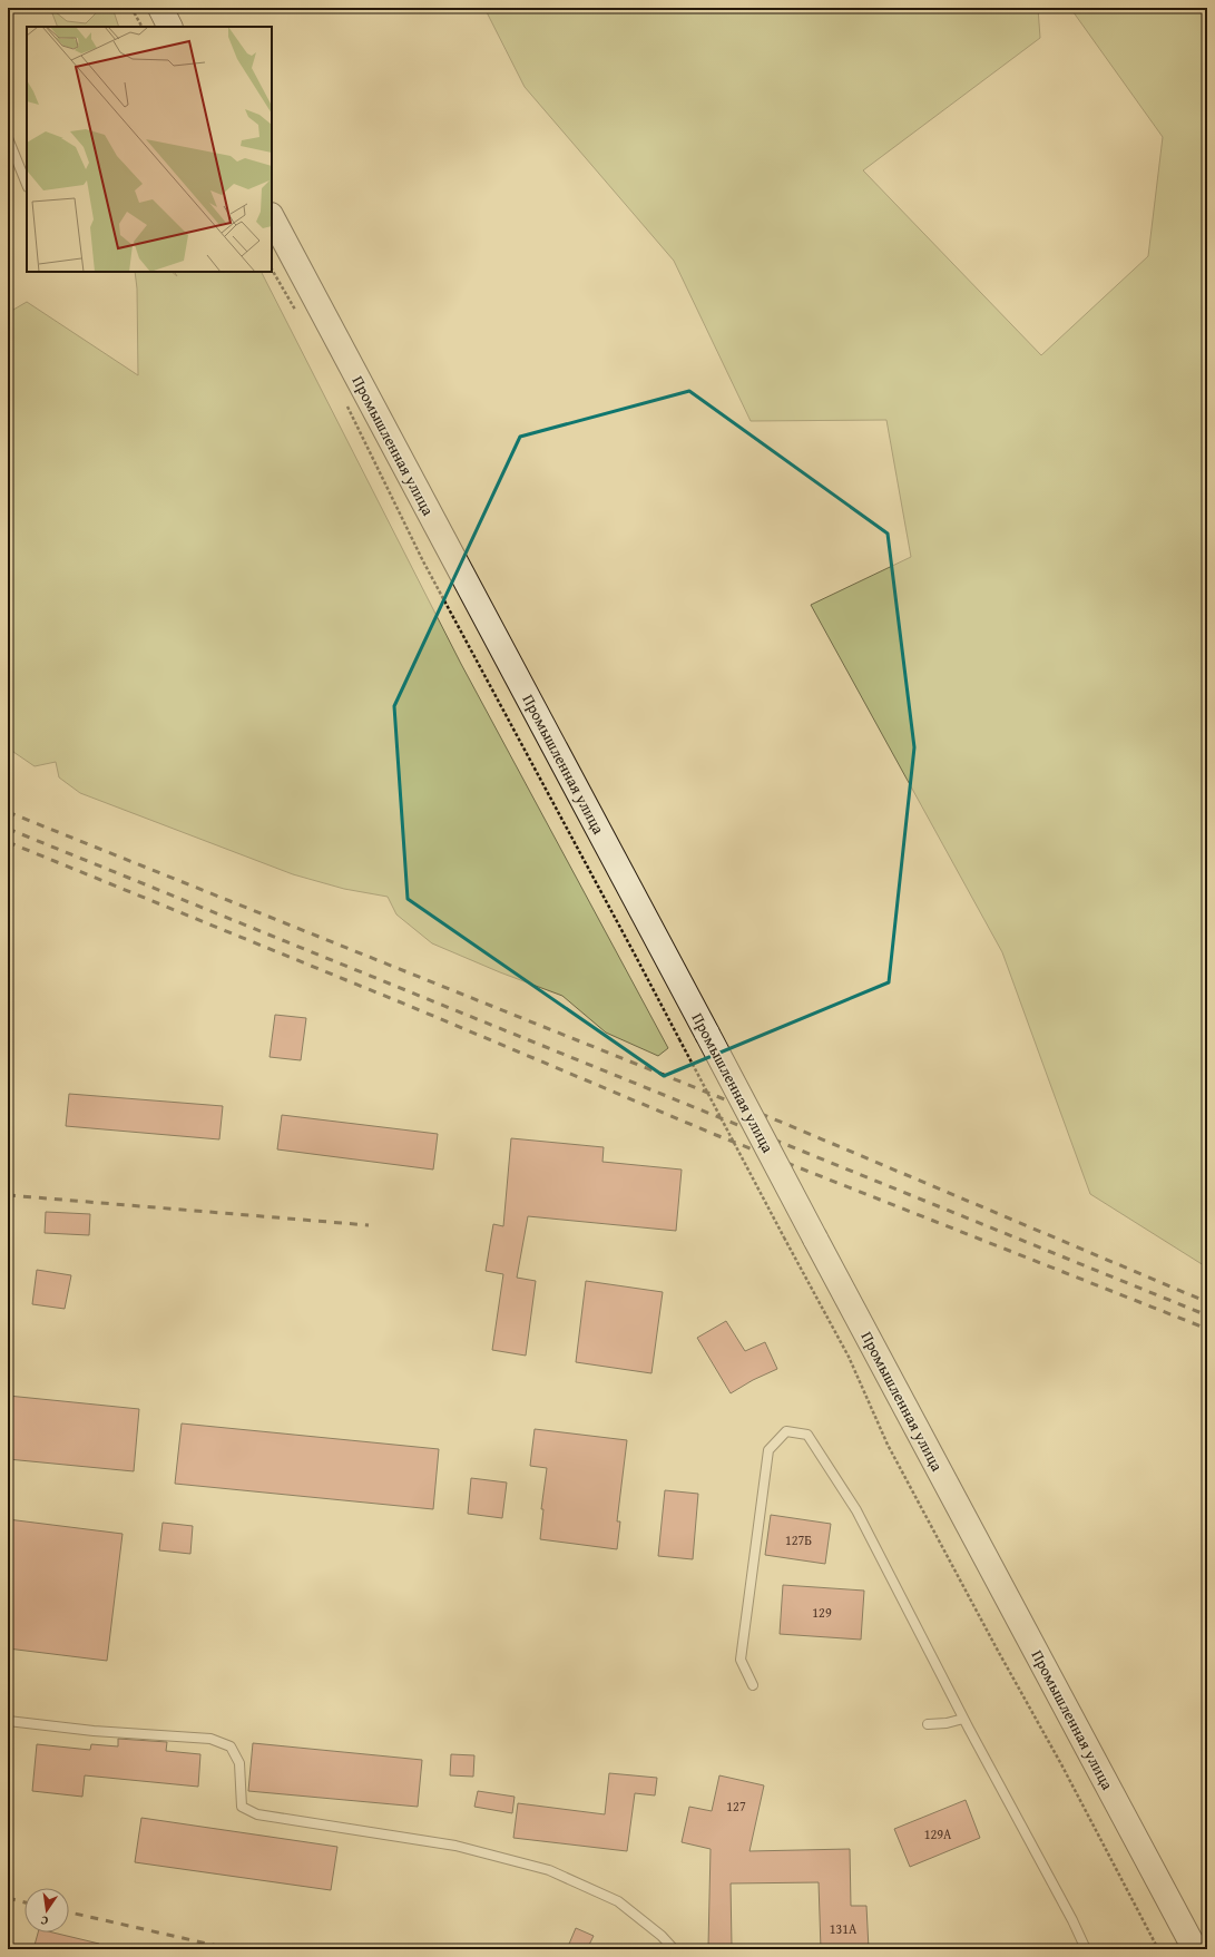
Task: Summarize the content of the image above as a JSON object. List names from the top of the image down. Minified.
{"streets":{"street":["Промышленная улица"]},"house_numbers":["127Б","129","127","129А","131А"],"north":"bottom"}
